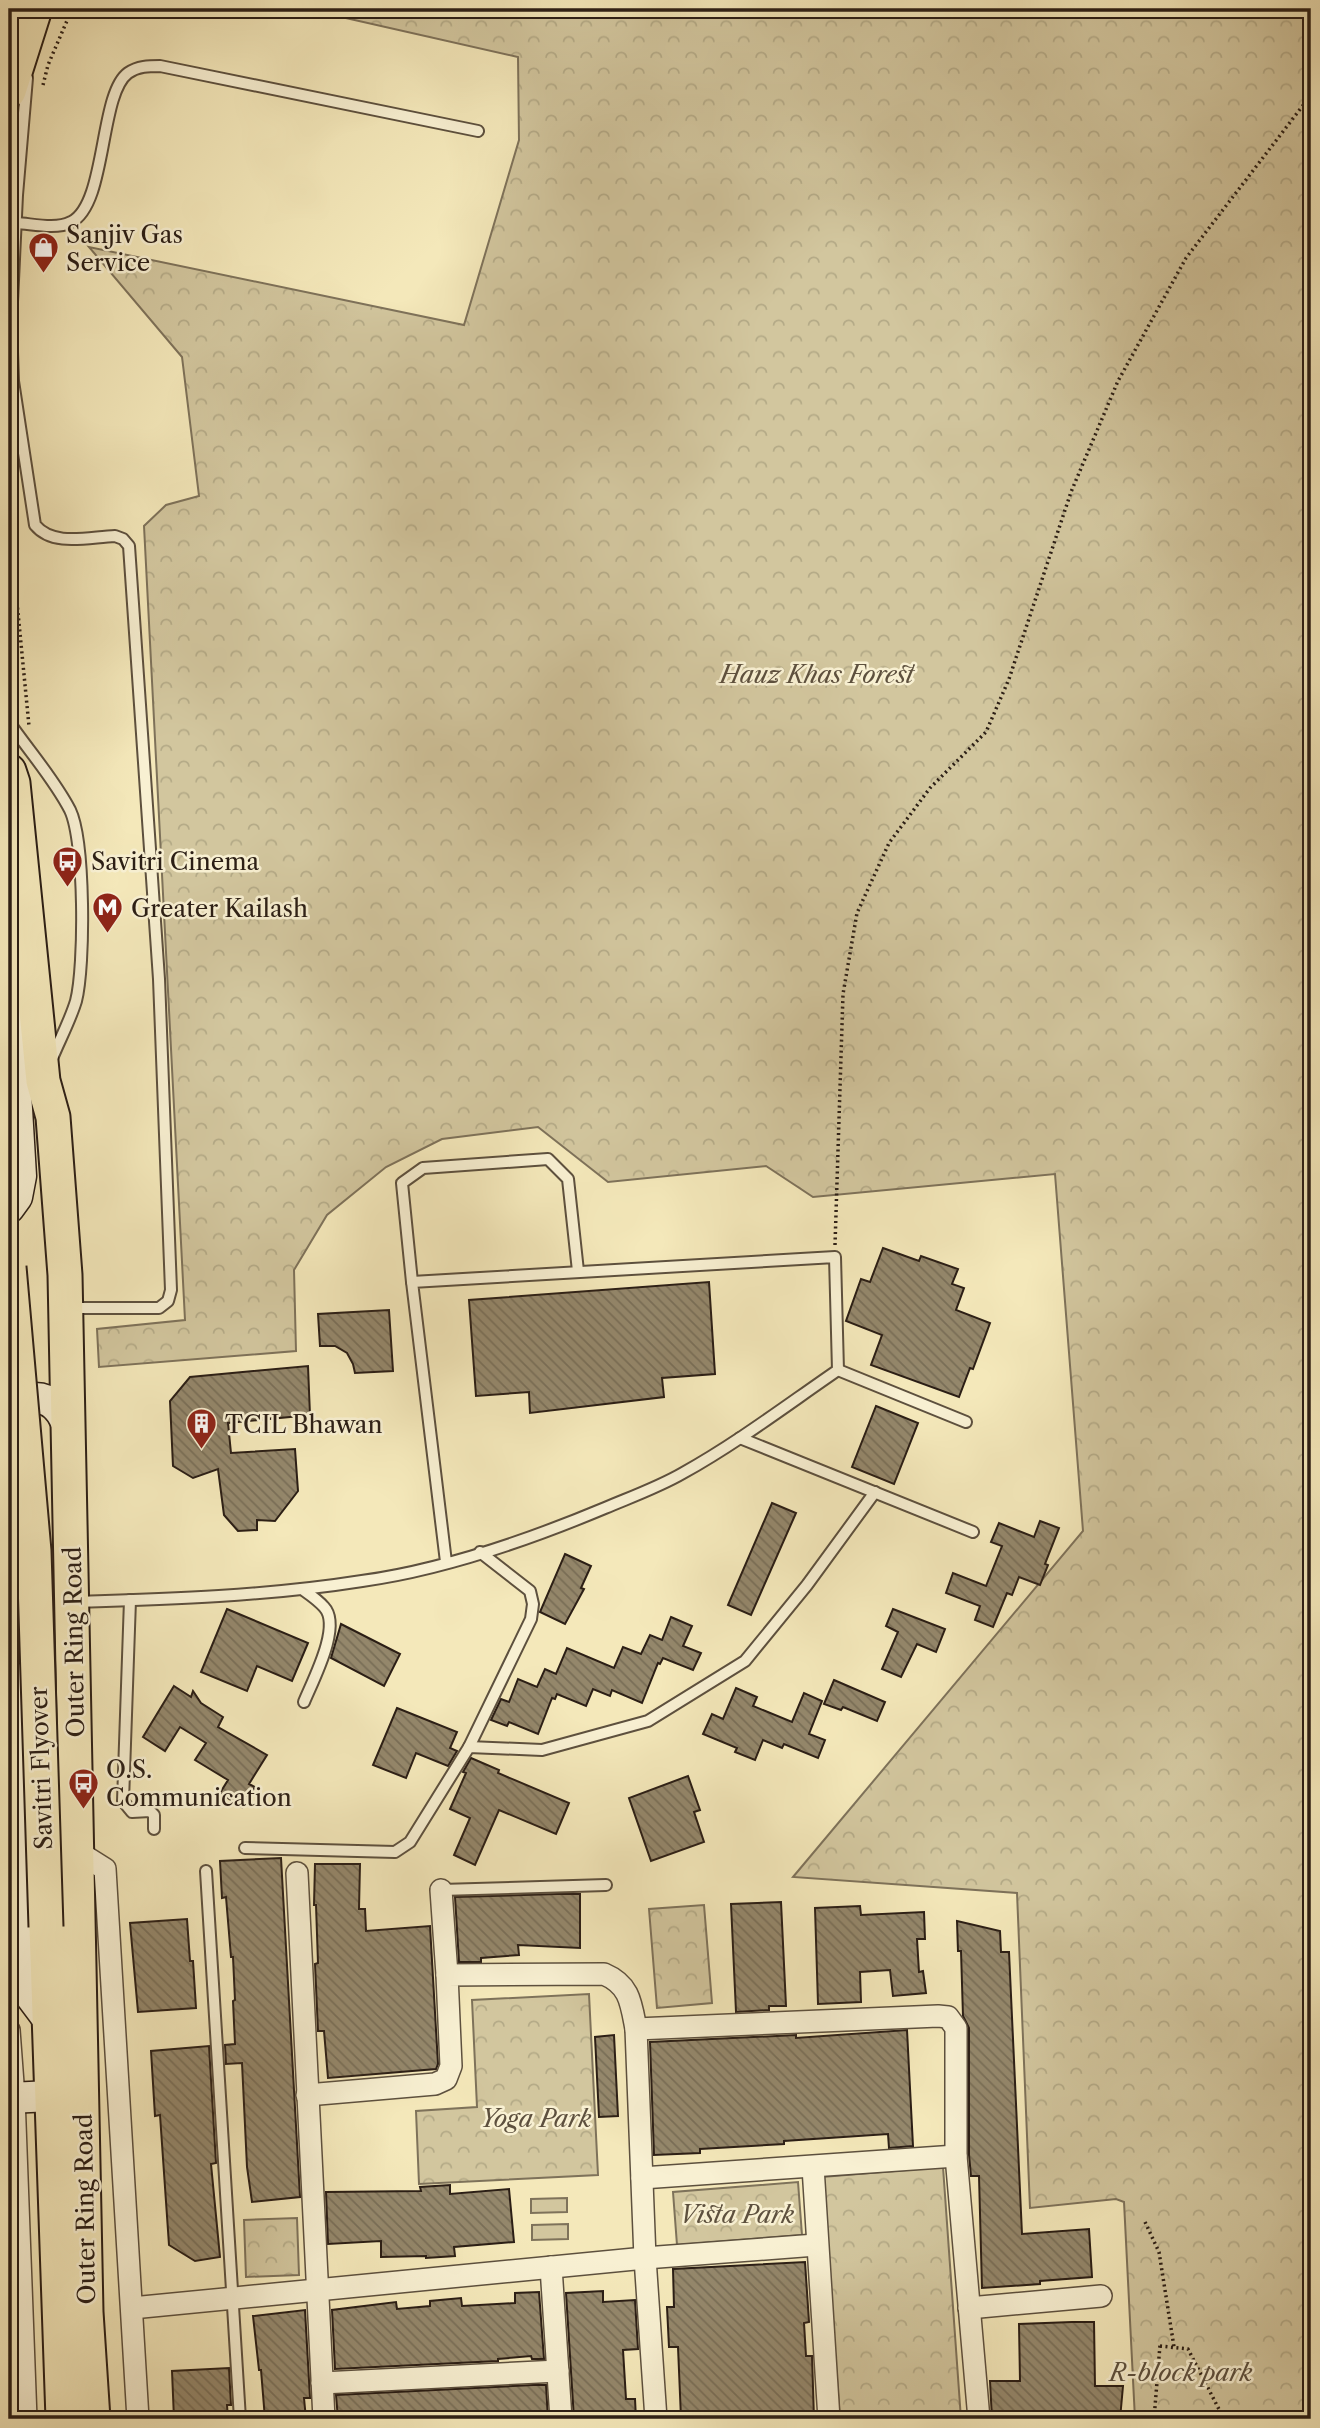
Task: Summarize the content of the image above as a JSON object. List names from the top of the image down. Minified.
{"streets":{"main road":["Outer Ring Road","Savitri Flyover"]},"crossings":[["Outer Ring Road","Savitri Flyover"]],"parks":["Hauz Khas Forest","Yoga Park","Vista Park","R-block park"],"places":{"shop":["Sanjiv Gas Service"],"bus stop":["Savitri Cinema","O.S. Communication"],"metro station":["Greater Kailash"],"building":["TCIL Bhawan"]}}
